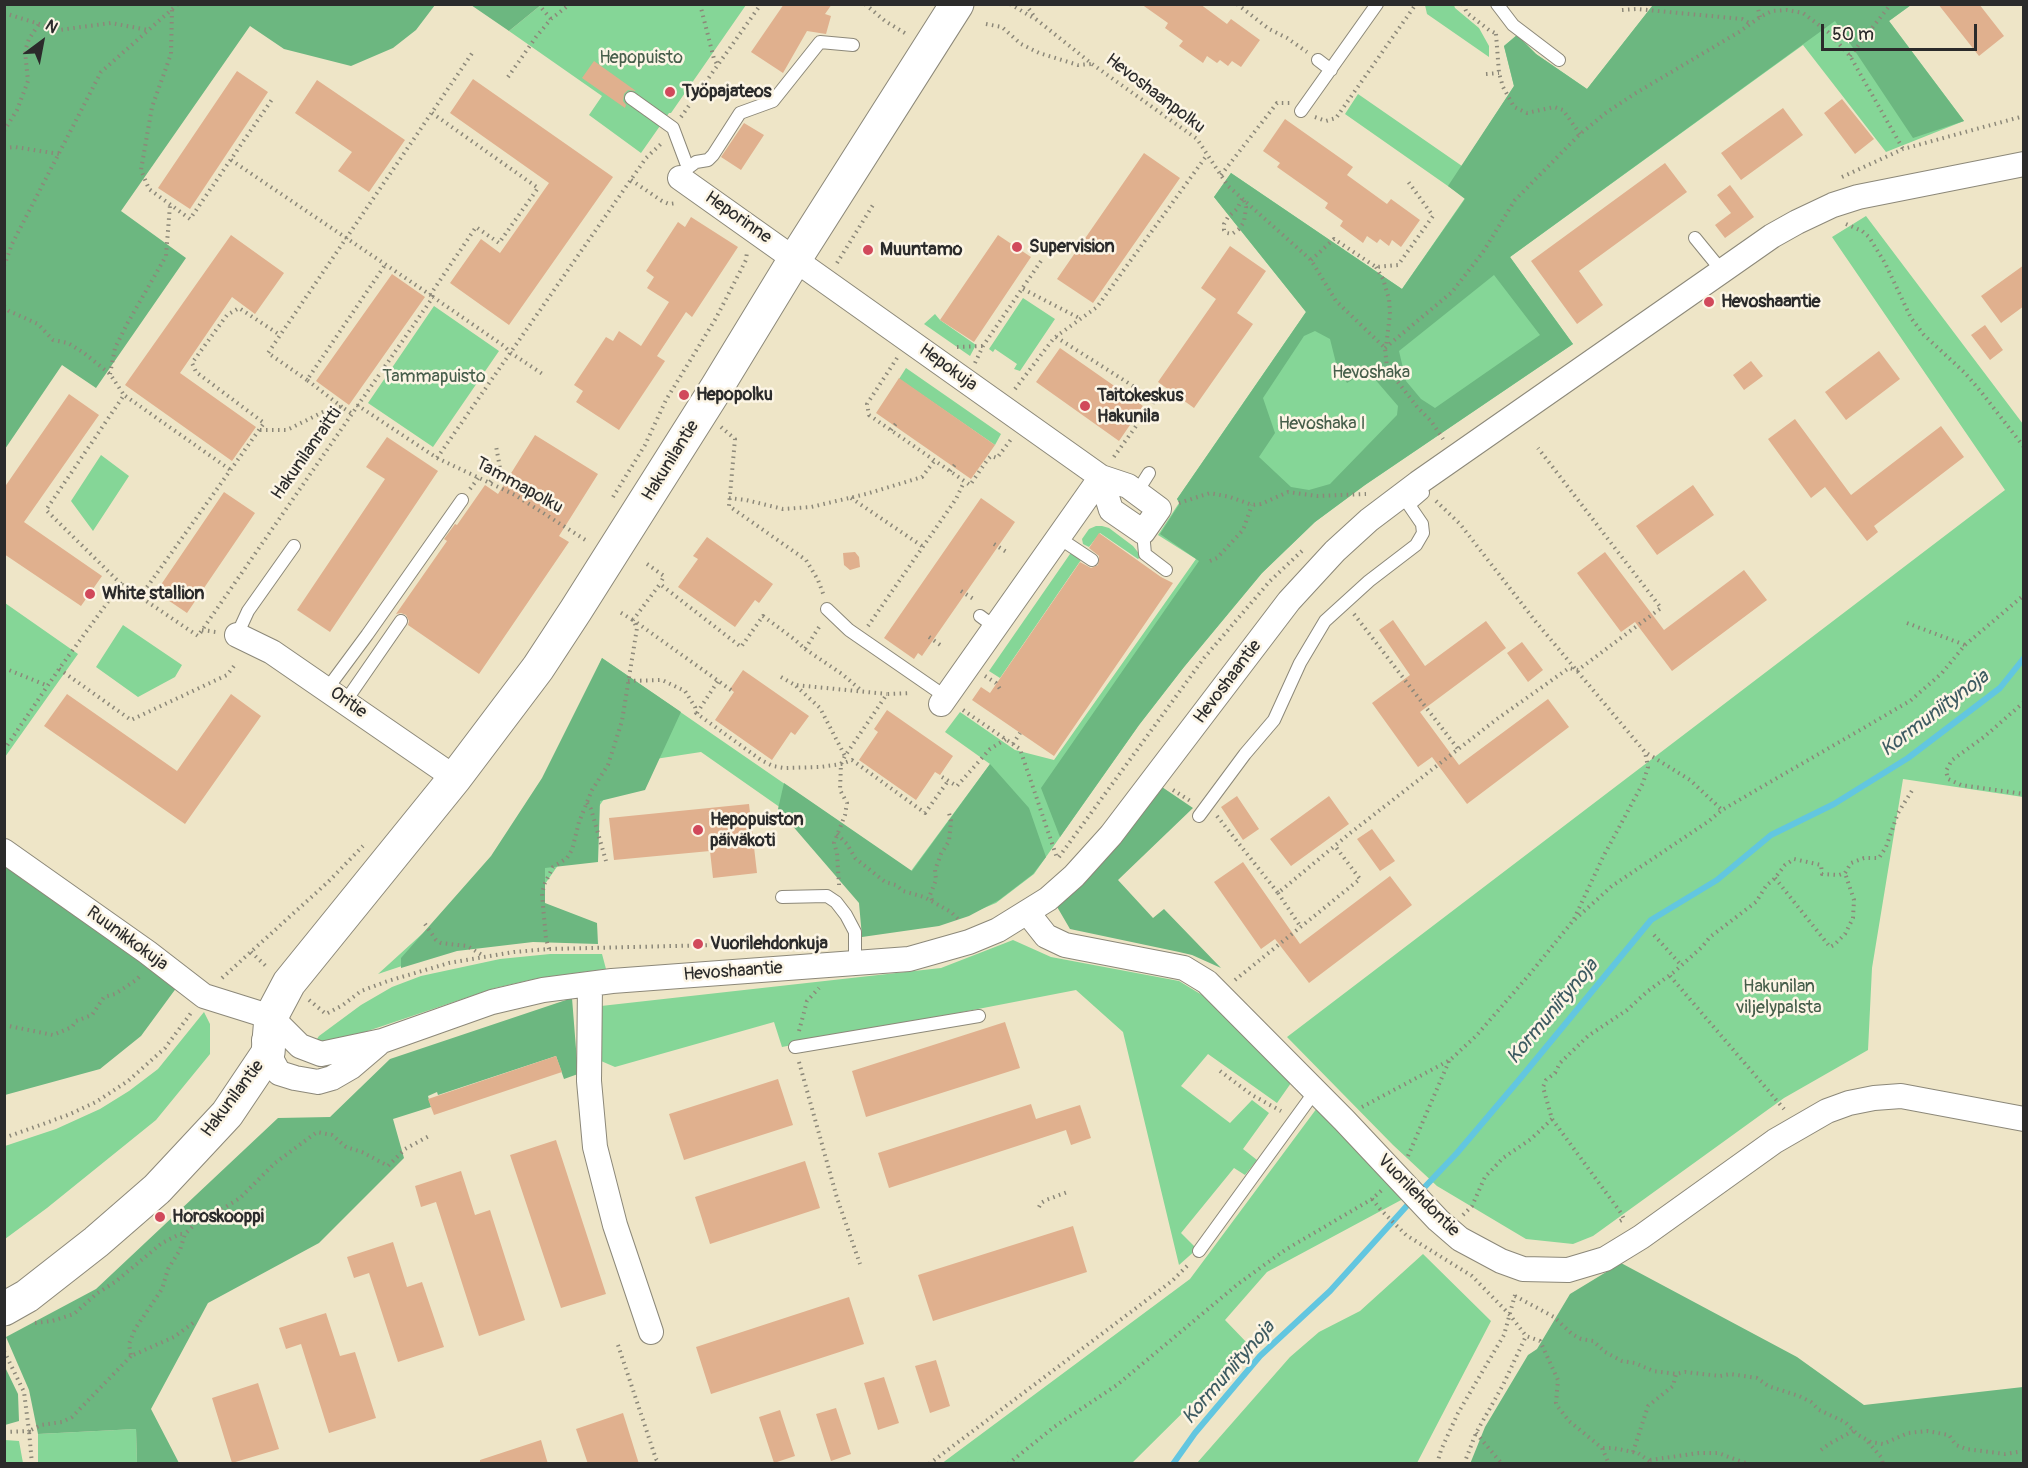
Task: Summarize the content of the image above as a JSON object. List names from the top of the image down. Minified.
{"streets":{"main road":["Hakunilantie"],"street":["Heporinne","Hepokuja","Hevoshaantie","Oritie","Ruunikkokuja","Vuorilehdontie"],"path":["Hevoshaanpolku","Hakunilanraitti","Tammapolku"]},"crossings":[["Heporinne","Hepokuja"],["Heporinne","Hakunilantie"],["Hepokuja","Hakunilantie"],["Hakunilanraitti","Tammapolku"],["Hakunilantie","Hevoshaantie"],["Hakunilantie","Oritie"],["Hakunilantie","Ruunikkokuja"],["Hevoshaantie","Ruunikkokuja"],["Hevoshaantie","Vuorilehdontie"]],"water":["Kormuniitynoja"],"parks":["Hepopuisto","Hevoshaka","Tammapuisto","Hevoshaka I","Hakunilan viljelypalsta"],"places":["Työpajateos","Supervision","Muuntamo","Hevoshaantie","Hepopolku","Taitokeskus Hakunila","White stallion","Hepopuiston päiväkoti","Vuorilehdonkuja","Horoskooppi"],"scale_bar":"50 m","north":"top right"}
